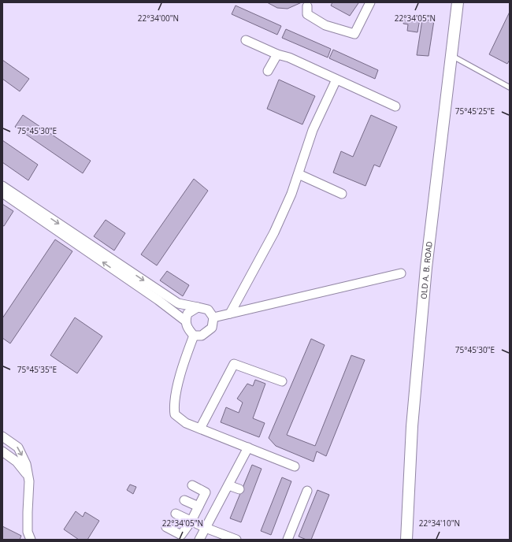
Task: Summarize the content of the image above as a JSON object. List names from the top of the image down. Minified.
{"streets":{"street":["OLD A. B. ROAD"]},"coordinates":["22°34'00\"N","22°34'05\"N","75°45'25\"E","75°45'30\"E","75°45'35\"E","22°34'10\"N"]}
